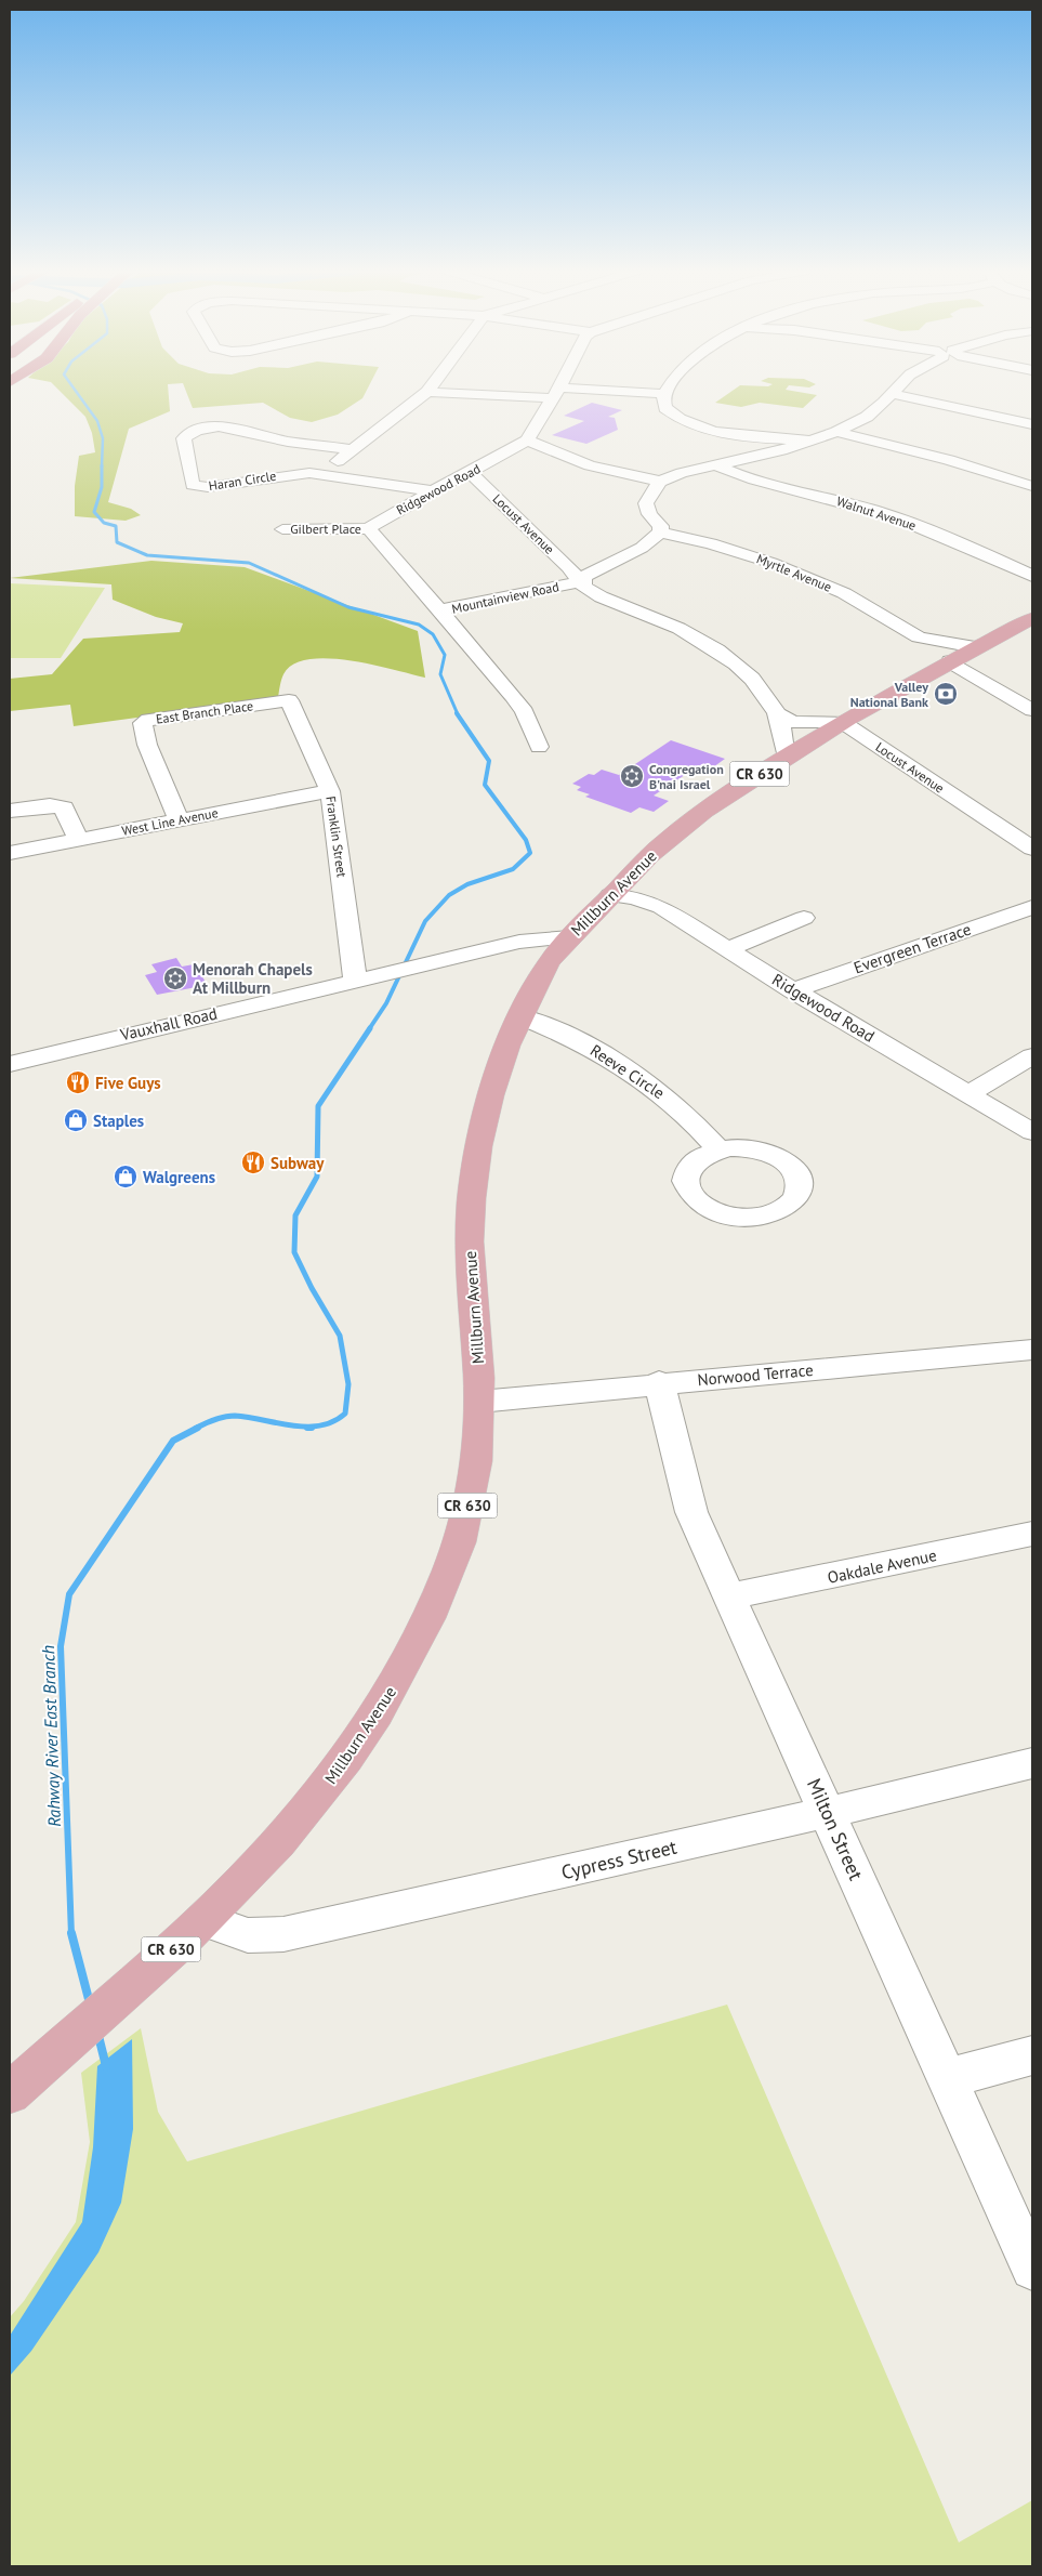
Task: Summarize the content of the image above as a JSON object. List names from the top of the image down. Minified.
{"streets":{"main road":["CR 630","Millburn Avenue"],"street":["Haran Circle","Ridgewood Road","Walnut Avenue","Locust Avenue","Gilbert Place","Myrtle Avenue","Mountainview Road","East Branch Place","West Line Avenue","Franklin Street","Evergreen Terrace","Vauxhall Road","Reeve Circle","Norwood Terrace","Oakdale Avenue","Milton Street","Cypress Street"]},"crossings":[["Ridgewood Road","Locust Avenue"],["Ridgewood Road","Gilbert Place"],["Ridgewood Road","Millburn Avenue"],["Ridgewood Road","Evergreen Terrace"],["Locust Avenue","Mountainview Road"],["Locust Avenue","Millburn Avenue"],["Myrtle Avenue","Mountainview Road"],["Myrtle Avenue","Millburn Avenue"],["East Branch Place","West Line Avenue"],["East Branch Place","Franklin Street"],["West Line Avenue","Franklin Street"],["Franklin Street","Vauxhall Road"],["Millburn Avenue","Reeve Circle"],["Millburn Avenue","Norwood Terrace"],["Millburn Avenue","Cypress Street"],["Norwood Terrace","Milton Street"],["Oakdale Avenue","Milton Street"],["Milton Street","Cypress Street"]],"water":["Rahway River East Branch"],"places":{"bank":["Valley National Bank"],"synagogue":["Congregation B'nai Israel","Menorah Chapels At Millburn"],"restaurant":["Five Guys","Subway"],"shop":["Staples","Walgreens"]}}
